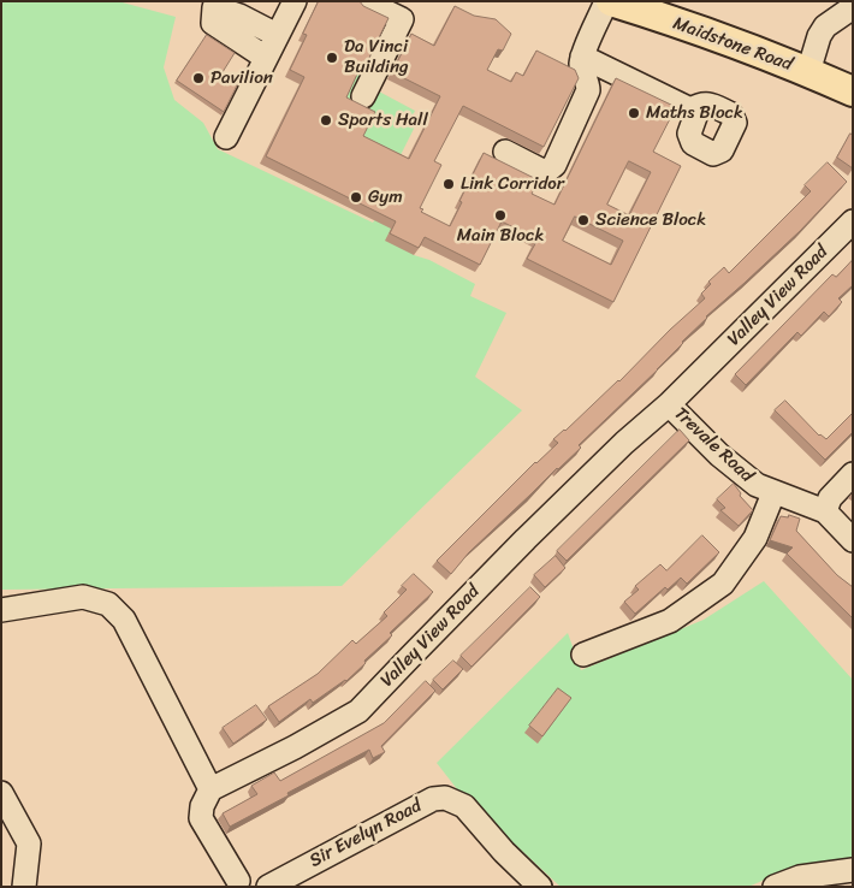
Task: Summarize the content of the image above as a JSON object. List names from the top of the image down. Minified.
{"streets":{"main road":["Maidstone Road"],"street":["Valley View Road","Trevale Road","Sir Evelyn Road"]},"crossings":[["Valley View Road","Trevale Road"]],"places":["Da Vinci Building","Pavilion","Maths Block","Sports Hall","Link Corridor","Gym","Main Block","Science Block"]}
